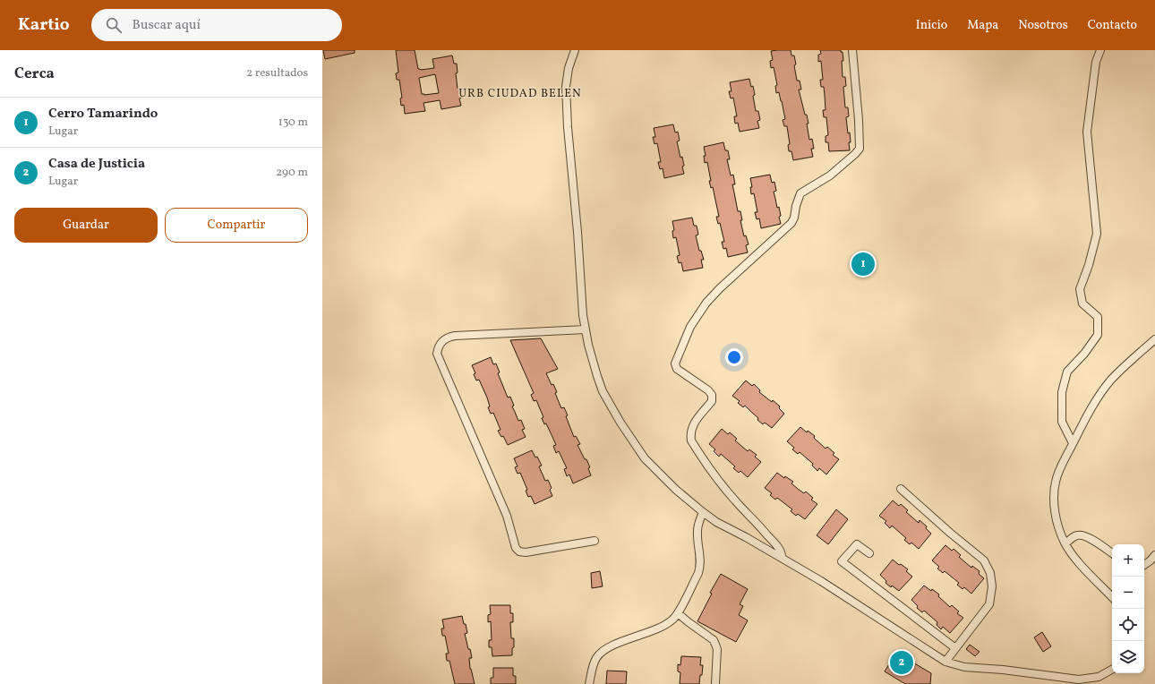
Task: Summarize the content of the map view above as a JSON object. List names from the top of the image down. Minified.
{"districts":["URB CIUDAD BELEN"],"page":{"header":"Kartio","search":"Buscar aquí","nav":["Inicio","Mapa","Nosotros","Contacto"],"heading":["Cerca","2 resultados"],"list":[{"mark":"1","name":"Cerro Tamarindo","note":"Lugar","value":"130 m"},{"mark":"2","name":"Casa de Justicia","note":"Lugar","value":"290 m"}],"buttons":["Guardar","Compartir"],"pins":["1","2"],"map_buttons":["+","−"]}}
